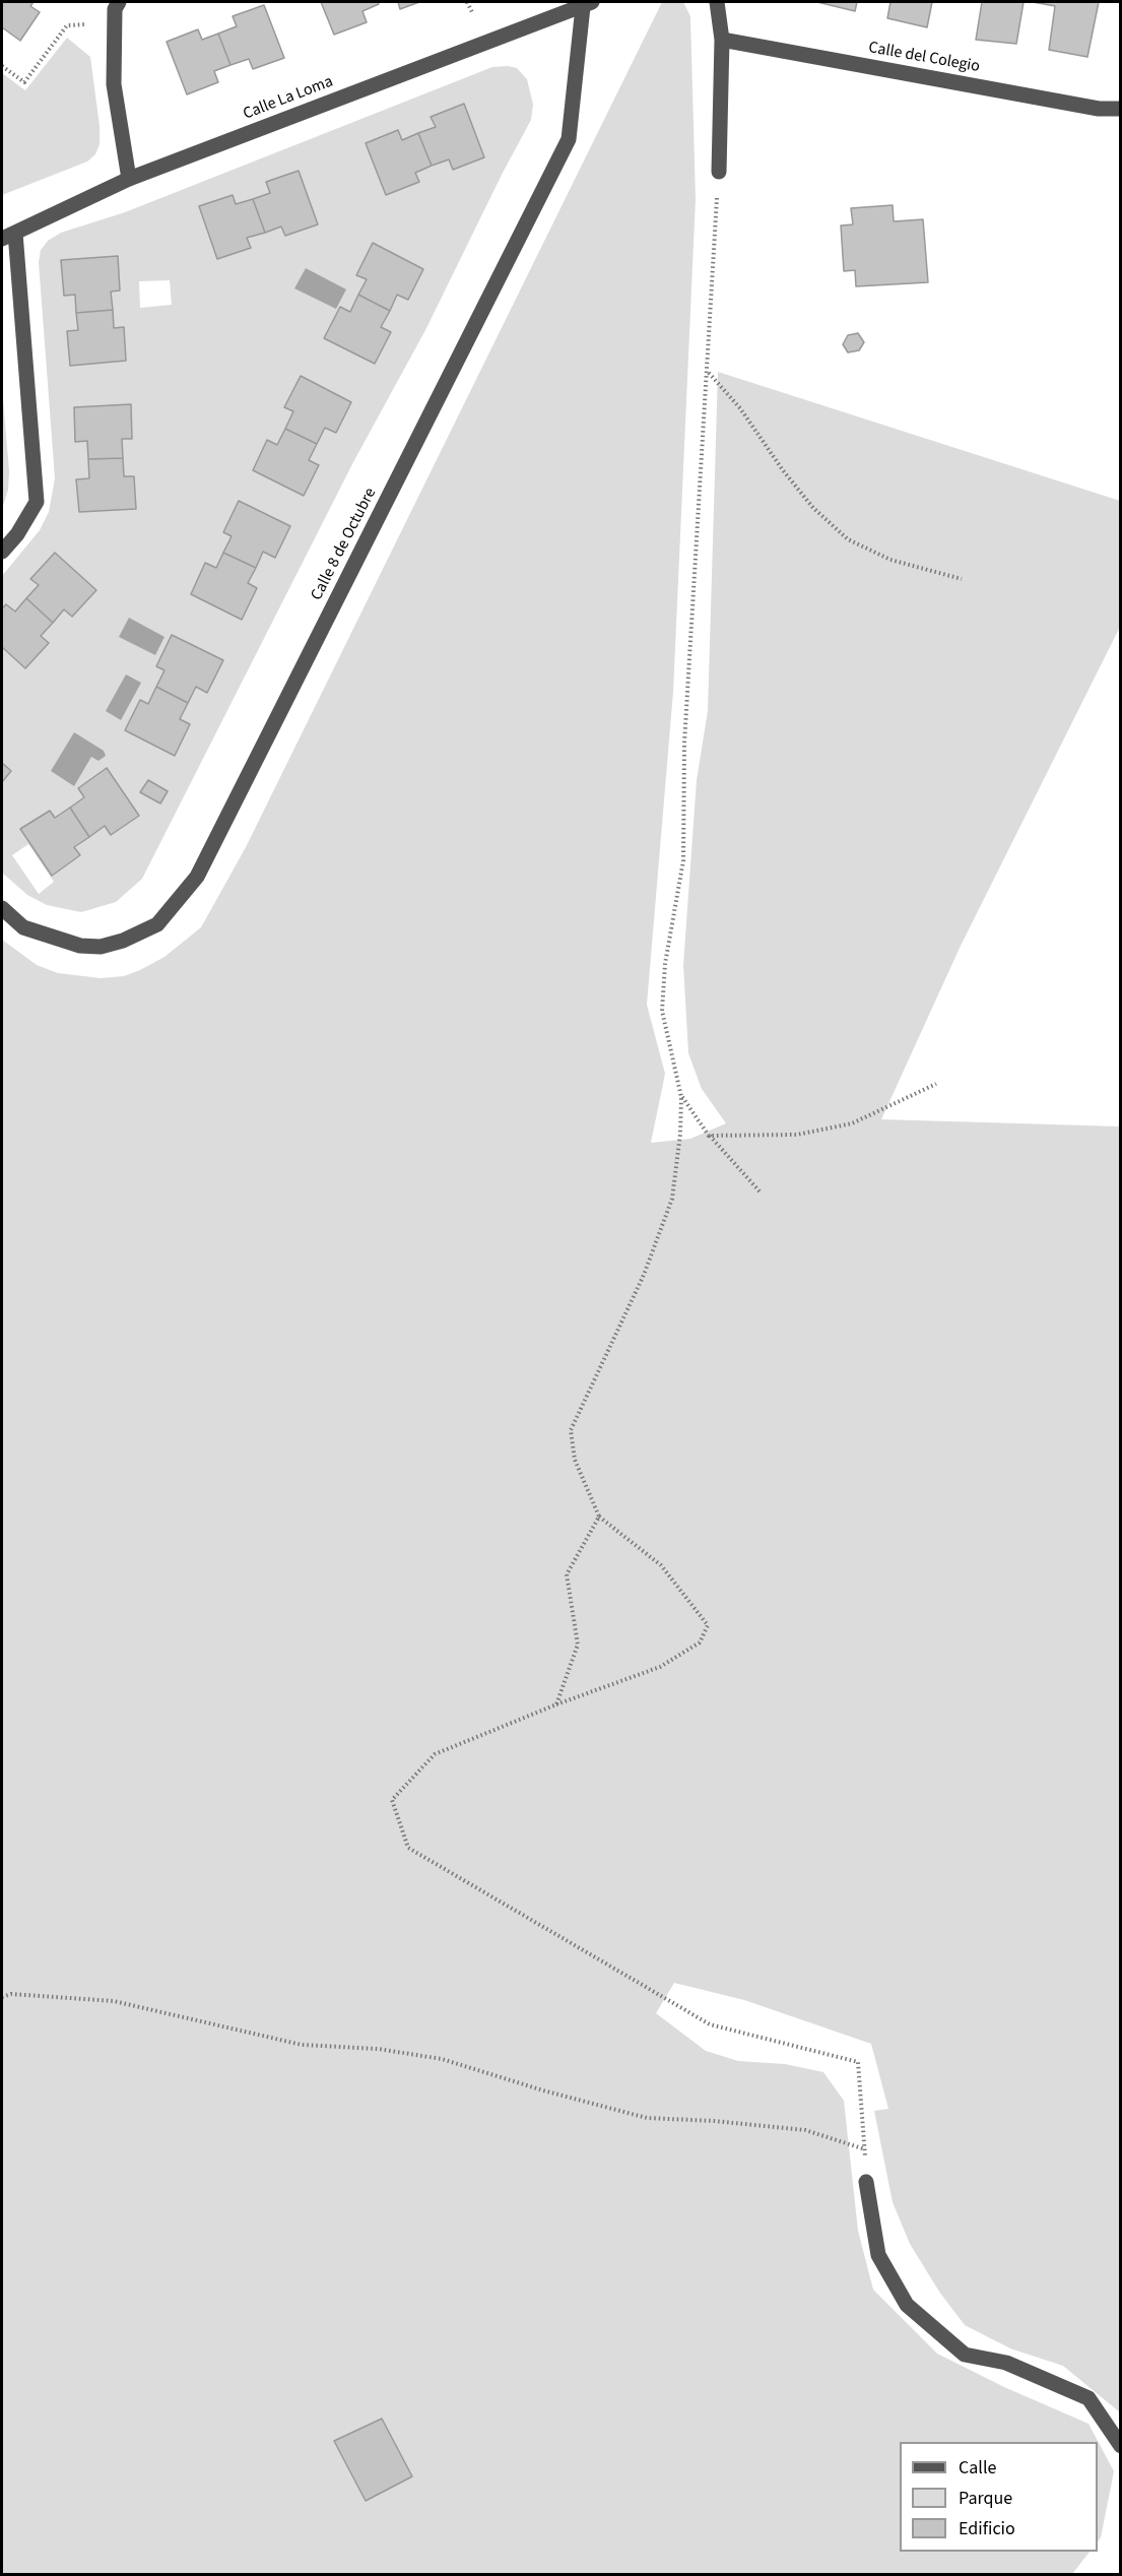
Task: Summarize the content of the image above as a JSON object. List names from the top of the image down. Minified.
{"streets":{"street":["Calle del Colegio","Calle La Loma","Calle 8 de Octubre"]},"crossings":[["Calle La Loma","Calle 8 de Octubre"]],"legend":["Calle","Parque","Edificio"]}
